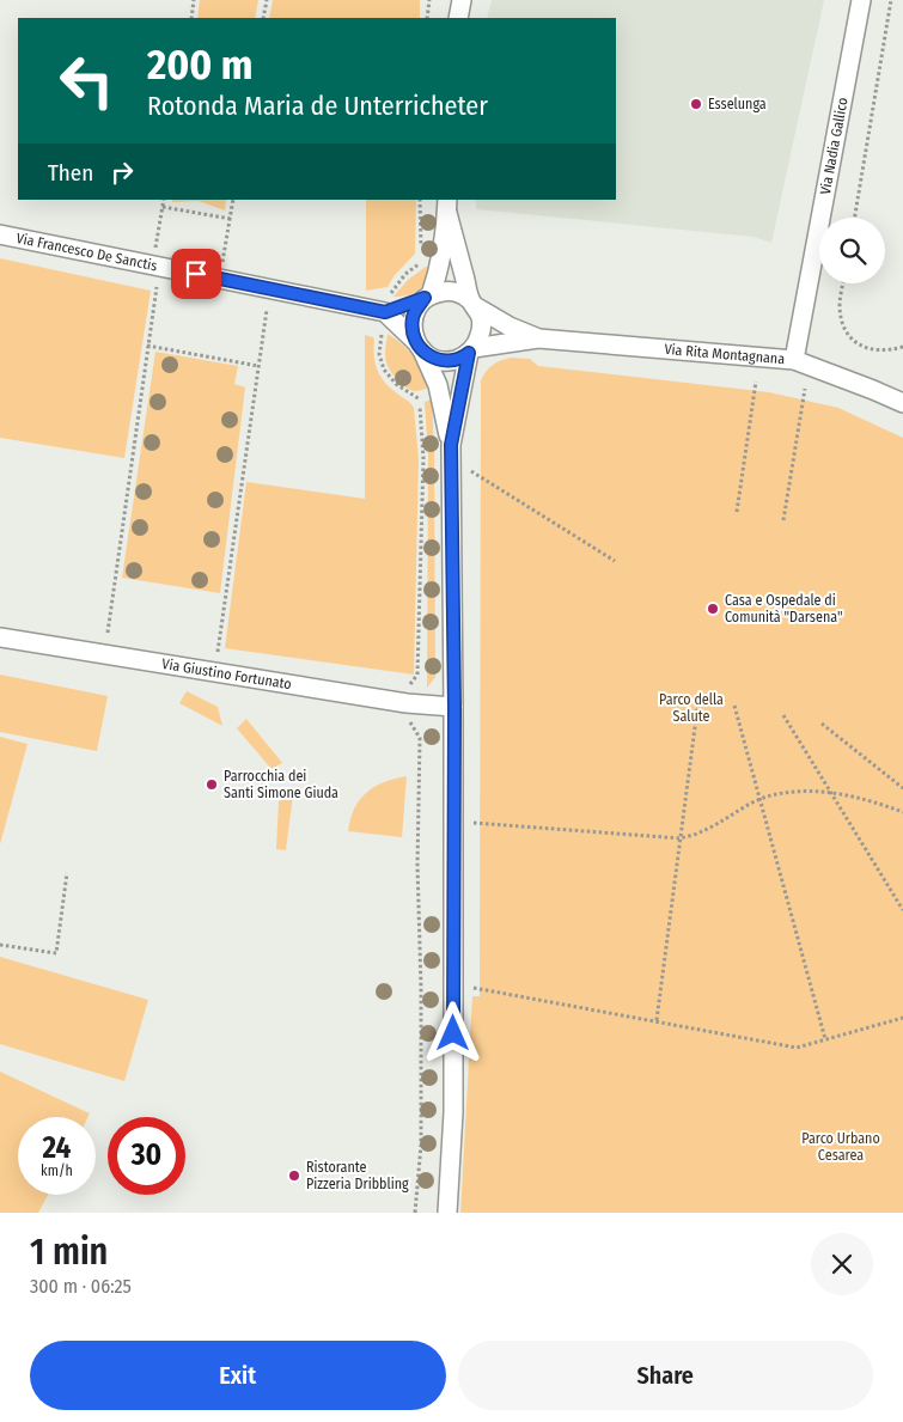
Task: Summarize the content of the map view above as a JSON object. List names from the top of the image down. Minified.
{"streets":{"street":["Via Nadia Gallico","Via Francesco De Sanctis","Via Rita Montagnana","Via Giustino Fortunato"]},"crossings":[["Via Nadia Gallico","Via Rita Montagnana"]],"parks":["Parco della Salute","Parco Urbano Cesarea"],"places":["Esselunga","Casa e Ospedale di Comunità \"Darsena\"","Parrocchia dei Santi Simone Giuda","Ristorante Pizzeria Dribbling"],"page":{"turn":["200 m","Rotonda Maria de Unterricheter"],"then":"Then","speed":"24 km/h","limit":"30","heading":["1 min","300 m · 06:25"],"buttons":["Exit","Share"]}}
